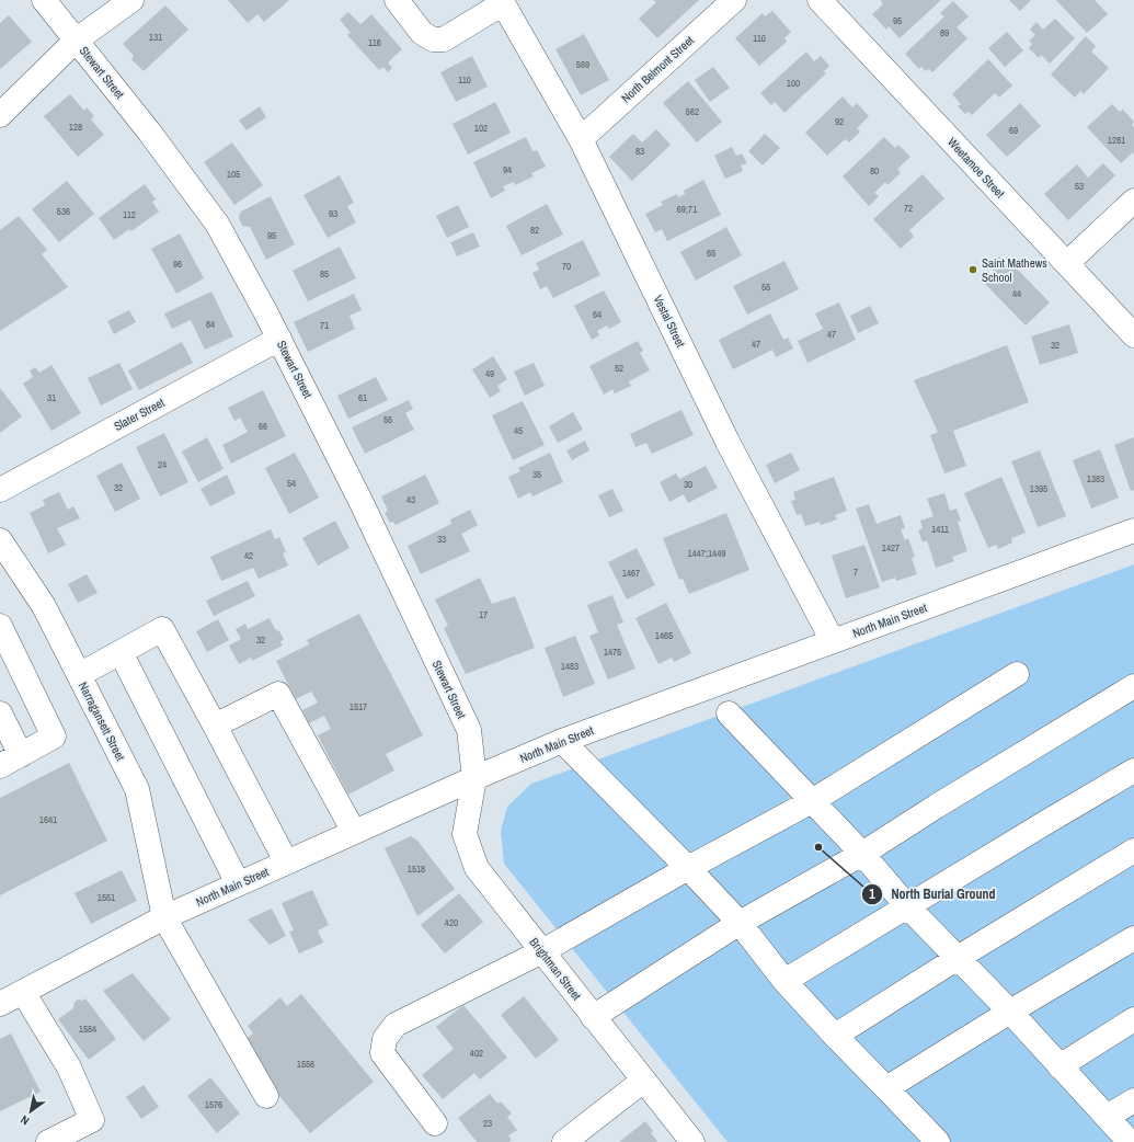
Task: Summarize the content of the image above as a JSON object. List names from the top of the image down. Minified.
{"streets":{"street":["North Belmont Street","Stewart Street","Weetamoe Street","Vestal Street","Slater Street","North Main Street","Narragansett Street","Brightman Street"]},"crossings":[["North Belmont Street","Vestal Street"],["Stewart Street","Slater Street"],["Stewart Street","North Main Street"],["Stewart Street","Brightman Street"],["Vestal Street","North Main Street"],["North Main Street","Narragansett Street"],["North Main Street","Brightman Street"]],"places":["Saint Mathews School","North Burial Ground"],"house_numbers":["95","89","131","110","116","569","110","100","562","92","128","102","69","1281","83","94","80","105","53","72","69;71","536","93","112","82","95","65","96","70","85","55","44","64","84","71","47","47","32","52","49","31","61","55","66","45","24","35","1383","54","30","32","1395","43","1411","33","1427","1447;1449","42","7","1467","17","1465","32","1475","1483","1517","1641","1518","1551","420","1584","402","1556","1576","23"],"north":"bottom left"}
